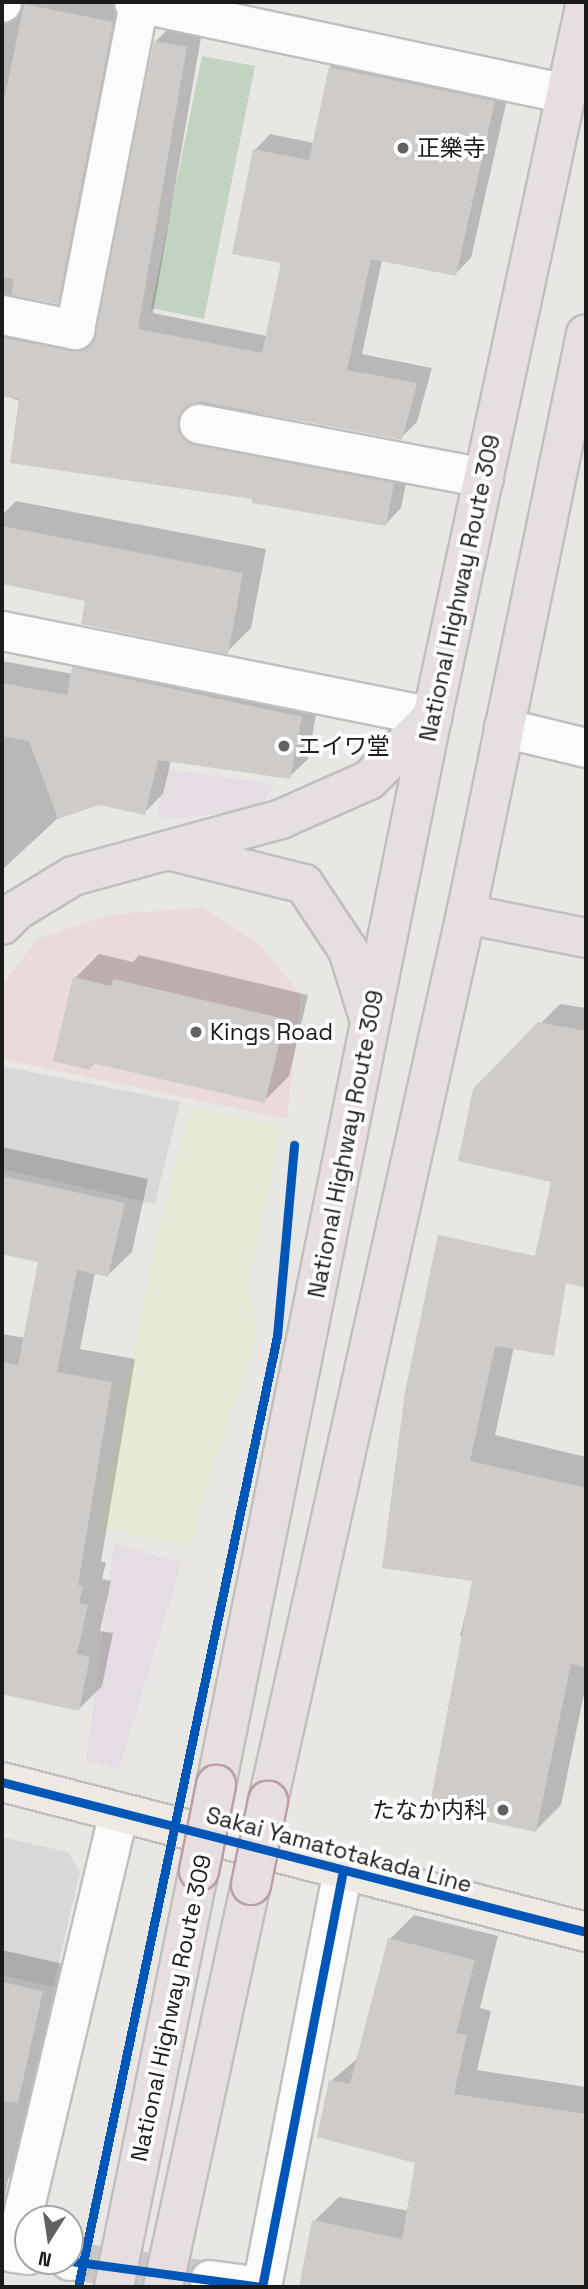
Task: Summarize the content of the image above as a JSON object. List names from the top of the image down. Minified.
{"streets":{"highway":["National Highway Route 309"],"main road":["Sakai Yamatotakada Line"]},"places":["正樂寺","エイワ堂","Kings Road","たなか内科"],"north":"bottom"}
